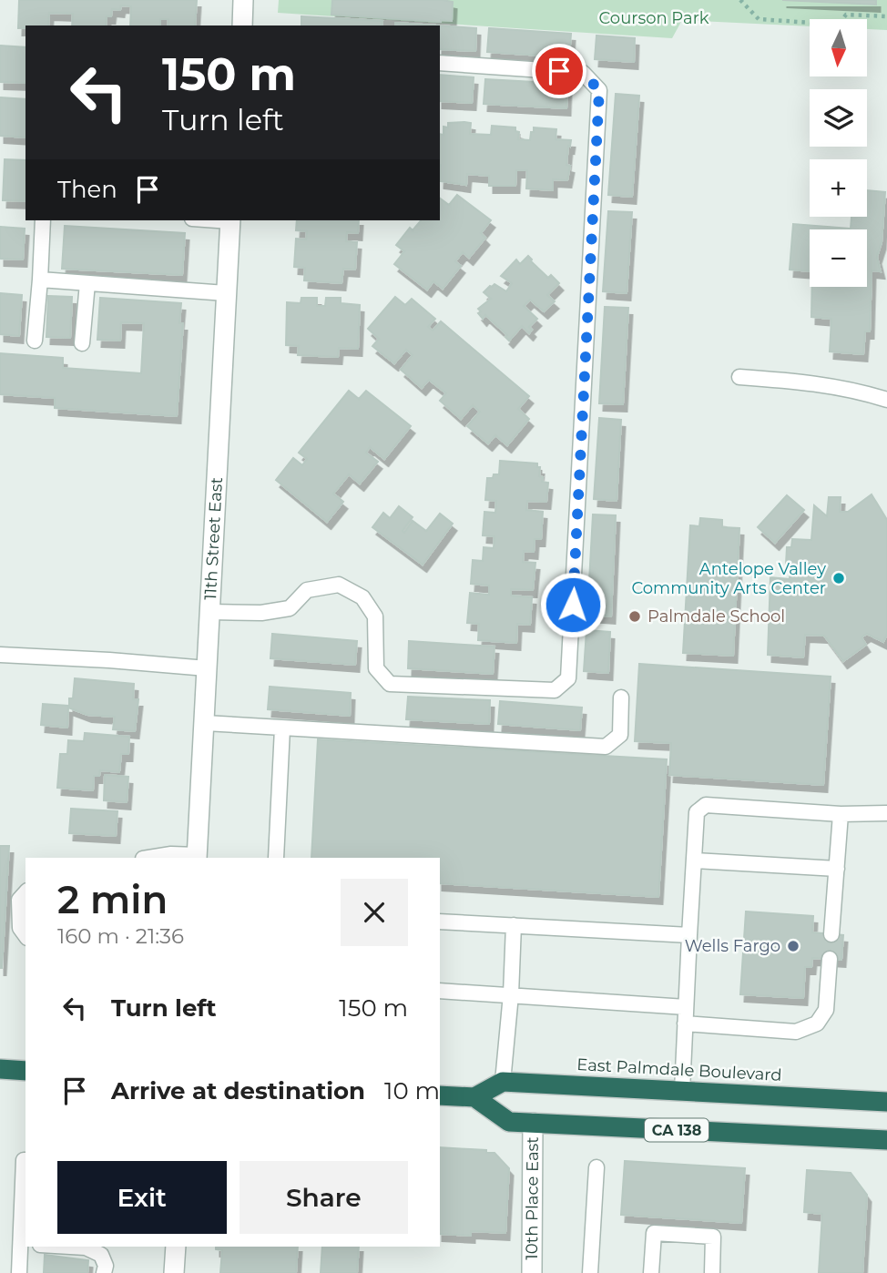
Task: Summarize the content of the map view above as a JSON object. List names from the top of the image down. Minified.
{"streets":{"highway":["East Palmdale Boulevard","CA 138"],"street":["11th Street East","10th Place East"]},"crossings":[["CA 138","10th Place East"]],"parks":["Courson Park"],"places":["Antelope Valley Community Arts Center","Palmdale School","Wells Fargo"],"north":"bottom","page":{"map_buttons":["+","−"],"turn":["150 m","Turn left"],"then":"Then","heading":["2 min","160 m · 21:36"],"list":[{"name":"Turn left","value":"150 m"},{"name":"Arrive at destination","value":"10 m"}],"buttons":["Exit","Share"]}}
